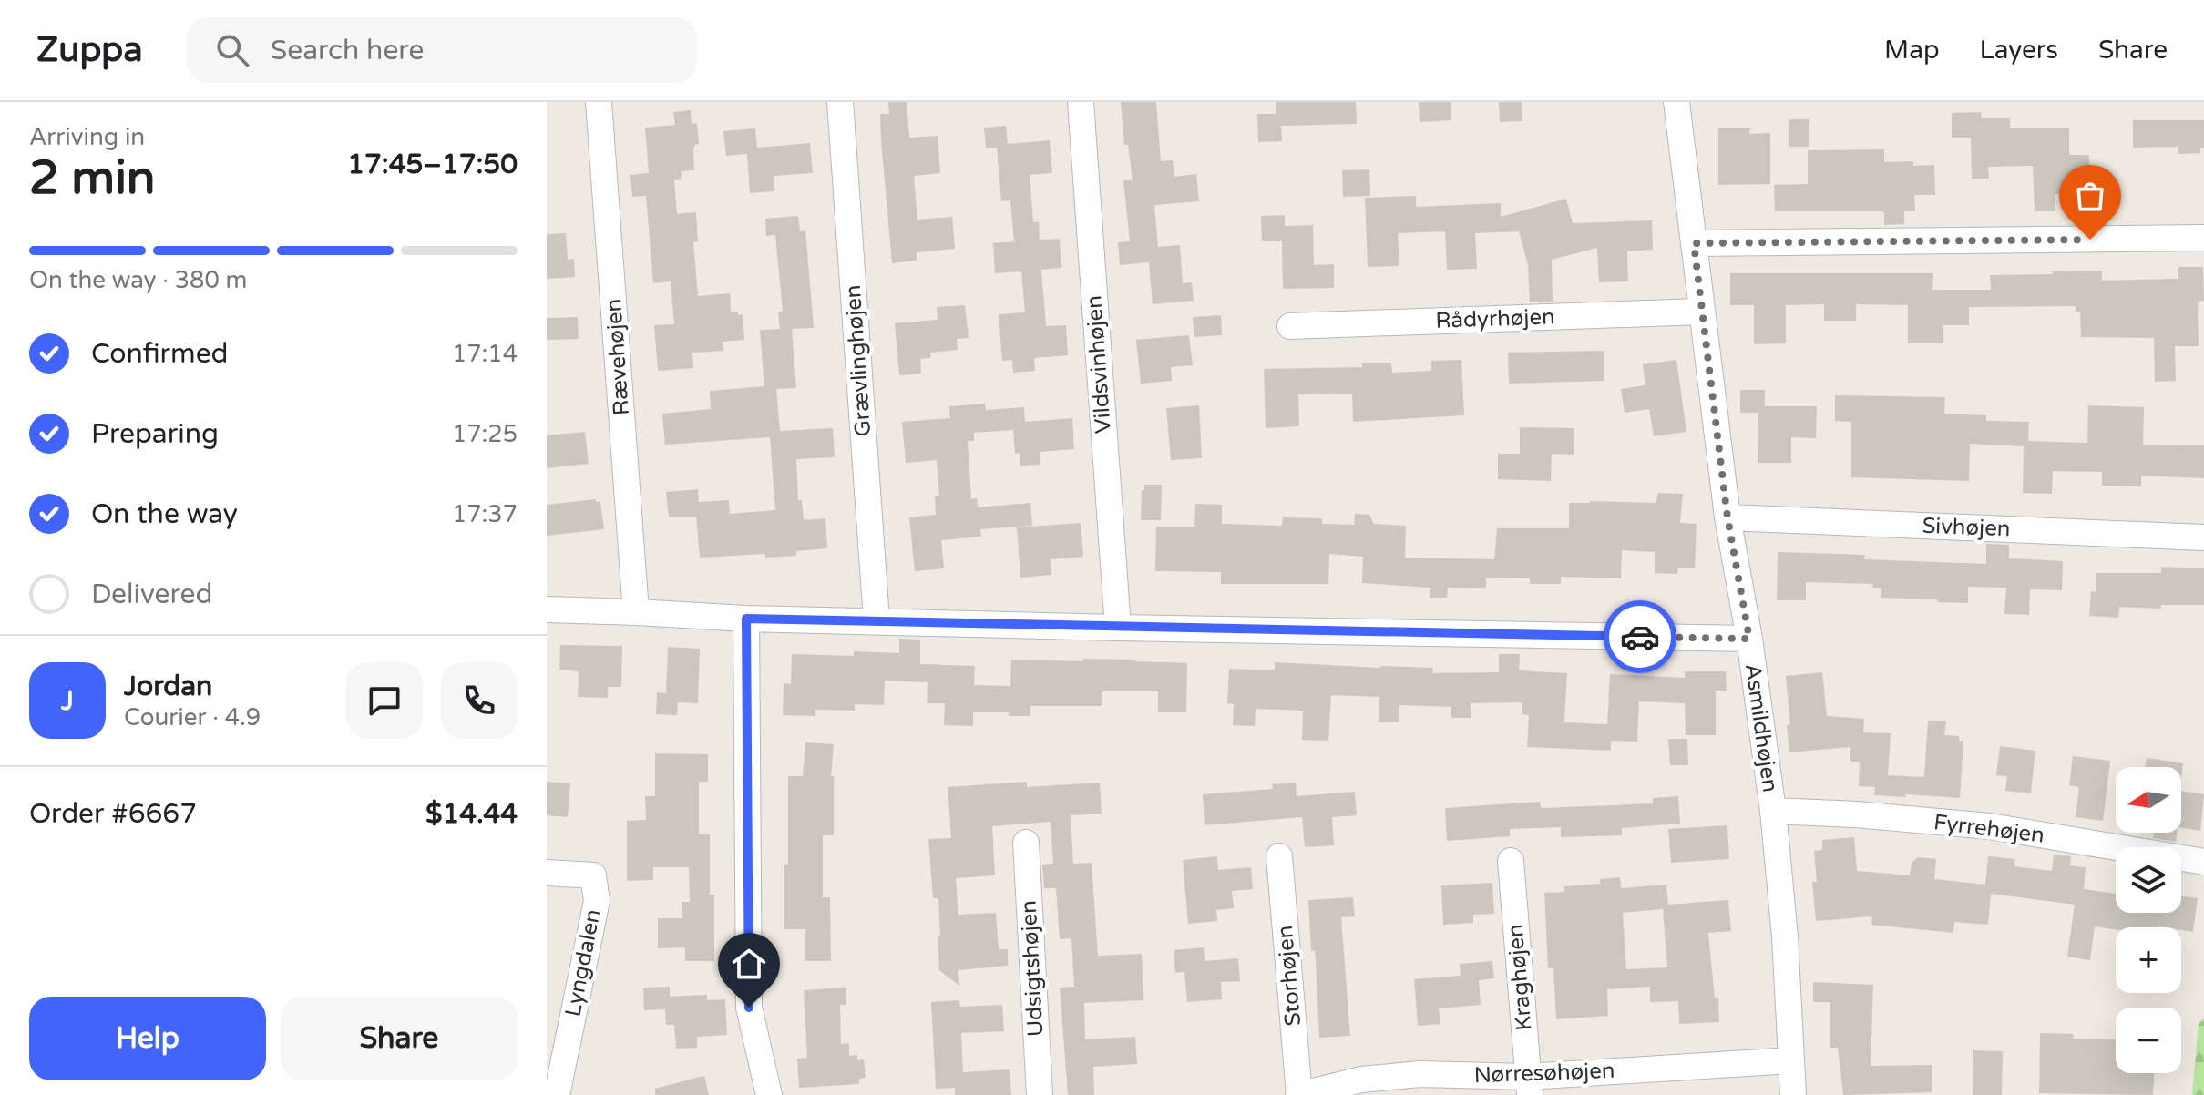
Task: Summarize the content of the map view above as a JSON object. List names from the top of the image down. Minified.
{"streets":{"street":["Rådyrhøjen","Rævehøjen","Grævlinghøjen","Vildsvinhøjen","Sivhøjen","Asmildhøjen","Fyrrehøjen","Lyngdalen","Udsigtshøjen","Storhøjen","Kraghøjen","Nørresøhøjen"]},"crossings":[["Rådyrhøjen","Asmildhøjen"],["Sivhøjen","Asmildhøjen"],["Asmildhøjen","Fyrrehøjen"],["Asmildhøjen","Nørresøhøjen"],["Storhøjen","Nørresøhøjen"],["Kraghøjen","Nørresøhøjen"]],"north":"left","page":{"header":"Zuppa","search":"Search here","nav":["Map","Layers","Share"],"heading":["2 min","Arriving in","17:45–17:50"],"panel":["Jordan","Courier · 4.9","Order #6667","$14.44"],"bar":"On the way · 380 m","list":[["Confirmed","17:14"],["Preparing","17:25"],["On the way","17:37"],"Delivered"],"round":"J","map_buttons":["+","−"],"buttons":["Help","Share"]}}
